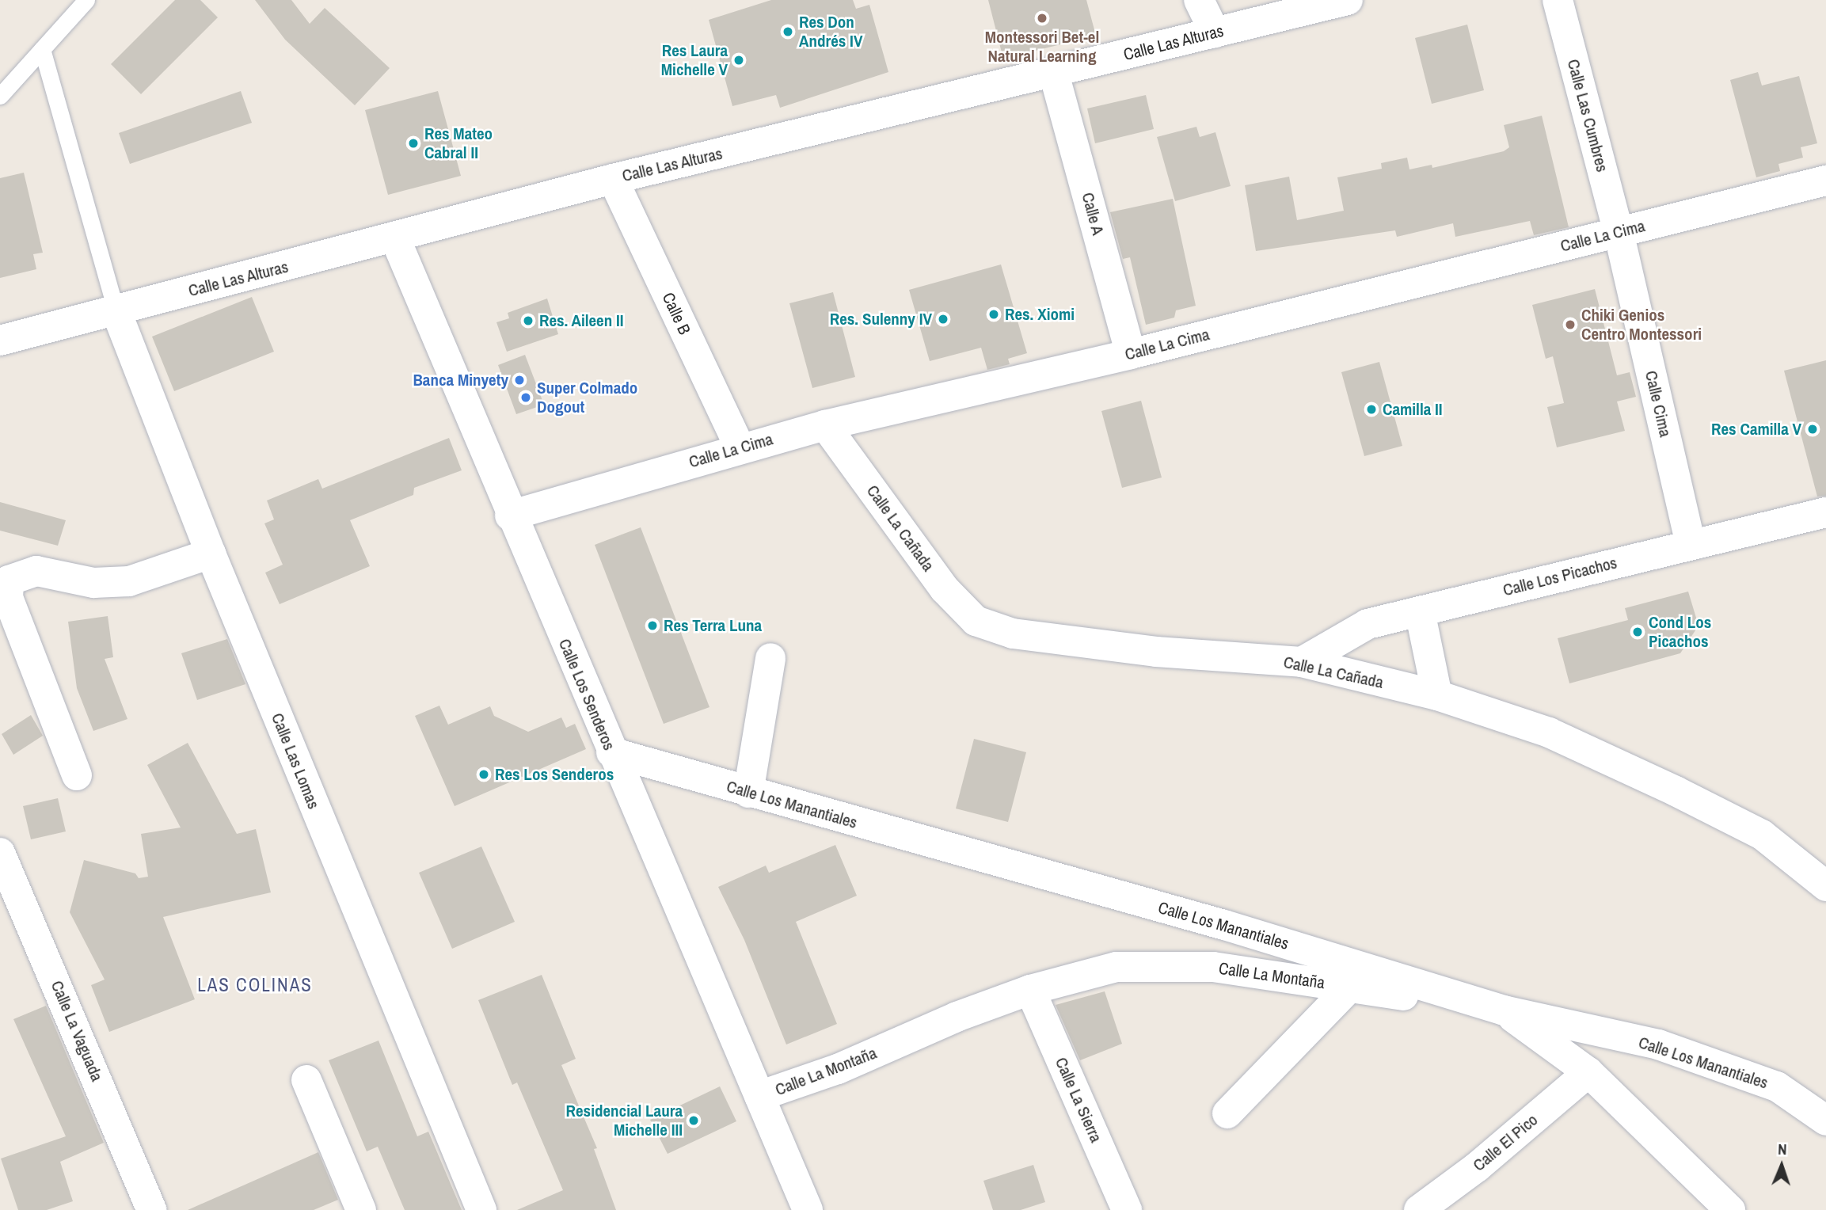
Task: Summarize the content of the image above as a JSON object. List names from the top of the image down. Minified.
{"streets":{"street":["Calle Las Alturas","Calle Las Cumbres","Calle A","Calle La Cima","Calle B","Calle Cima","Calle La Cañada","Calle Los Picachos","Calle Los Senderos","Calle Las Lomas","Calle Los Manantiales","Calle La Montaña","Calle La Vaguada","Calle La Sierra","Calle El Pico"]},"crossings":[["Calle Las Alturas","Calle A"],["Calle Las Alturas","Calle B"],["Calle Las Alturas","Calle Los Senderos"],["Calle Las Alturas","Calle Las Lomas"],["Calle Las Cumbres","Calle La Cima"],["Calle Las Cumbres","Calle Cima"],["Calle A","Calle La Cima"],["Calle La Cima","Calle B"],["Calle La Cima","Calle Cima"],["Calle La Cima","Calle La Cañada"],["Calle La Cima","Calle Los Senderos"],["Calle Cima","Calle Los Picachos"],["Calle La Cañada","Calle Los Picachos"],["Calle Los Senderos","Calle Los Manantiales"],["Calle Los Senderos","Calle La Montaña"],["Calle Los Manantiales","Calle La Montaña"],["Calle La Montaña","Calle La Sierra"],["Calle La Montaña","Calle El Pico"]],"districts":["LAS COLINAS"],"places":["Montessori Bet-el Natural Learning","Res Don Andrés IV","Res Laura Michelle V","Res Mateo Cabral II","Res. Xiomi","Res. Sulenny IV","Res. Aileen II","Chiki Genios Centro Montessori","Banca Minyety","Super Colmado Dogout","Camilla II","Res Camilla V","Res Terra Luna","Cond Los Picachos","Res Los Senderos","Residencial Laura Michelle III"],"north":"top"}
